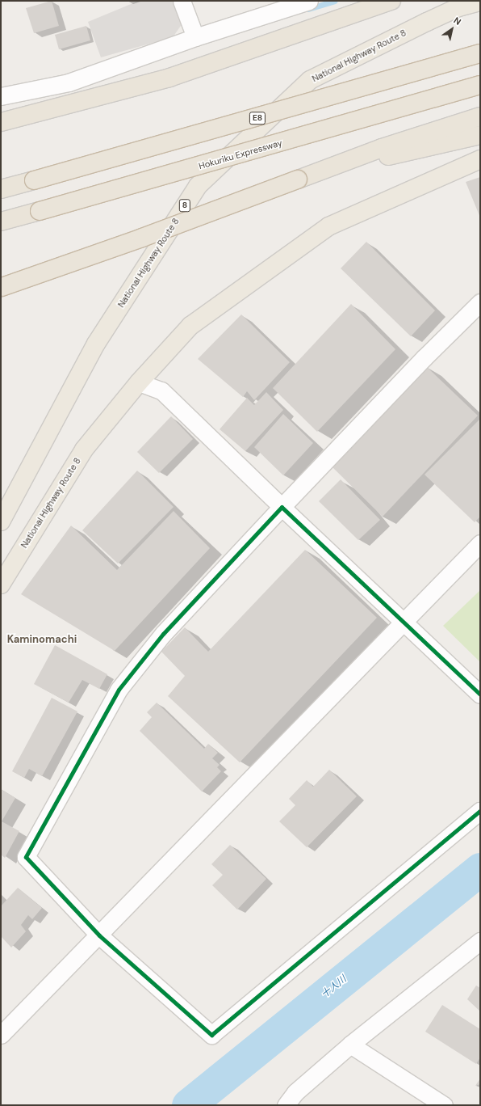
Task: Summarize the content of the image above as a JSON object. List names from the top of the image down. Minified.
{"streets":{"highway":["National Highway Route 8","E8","Hokuriku Expressway","8"]},"districts":["Kaminomachi"],"water":["十人川"],"north":"top right"}
